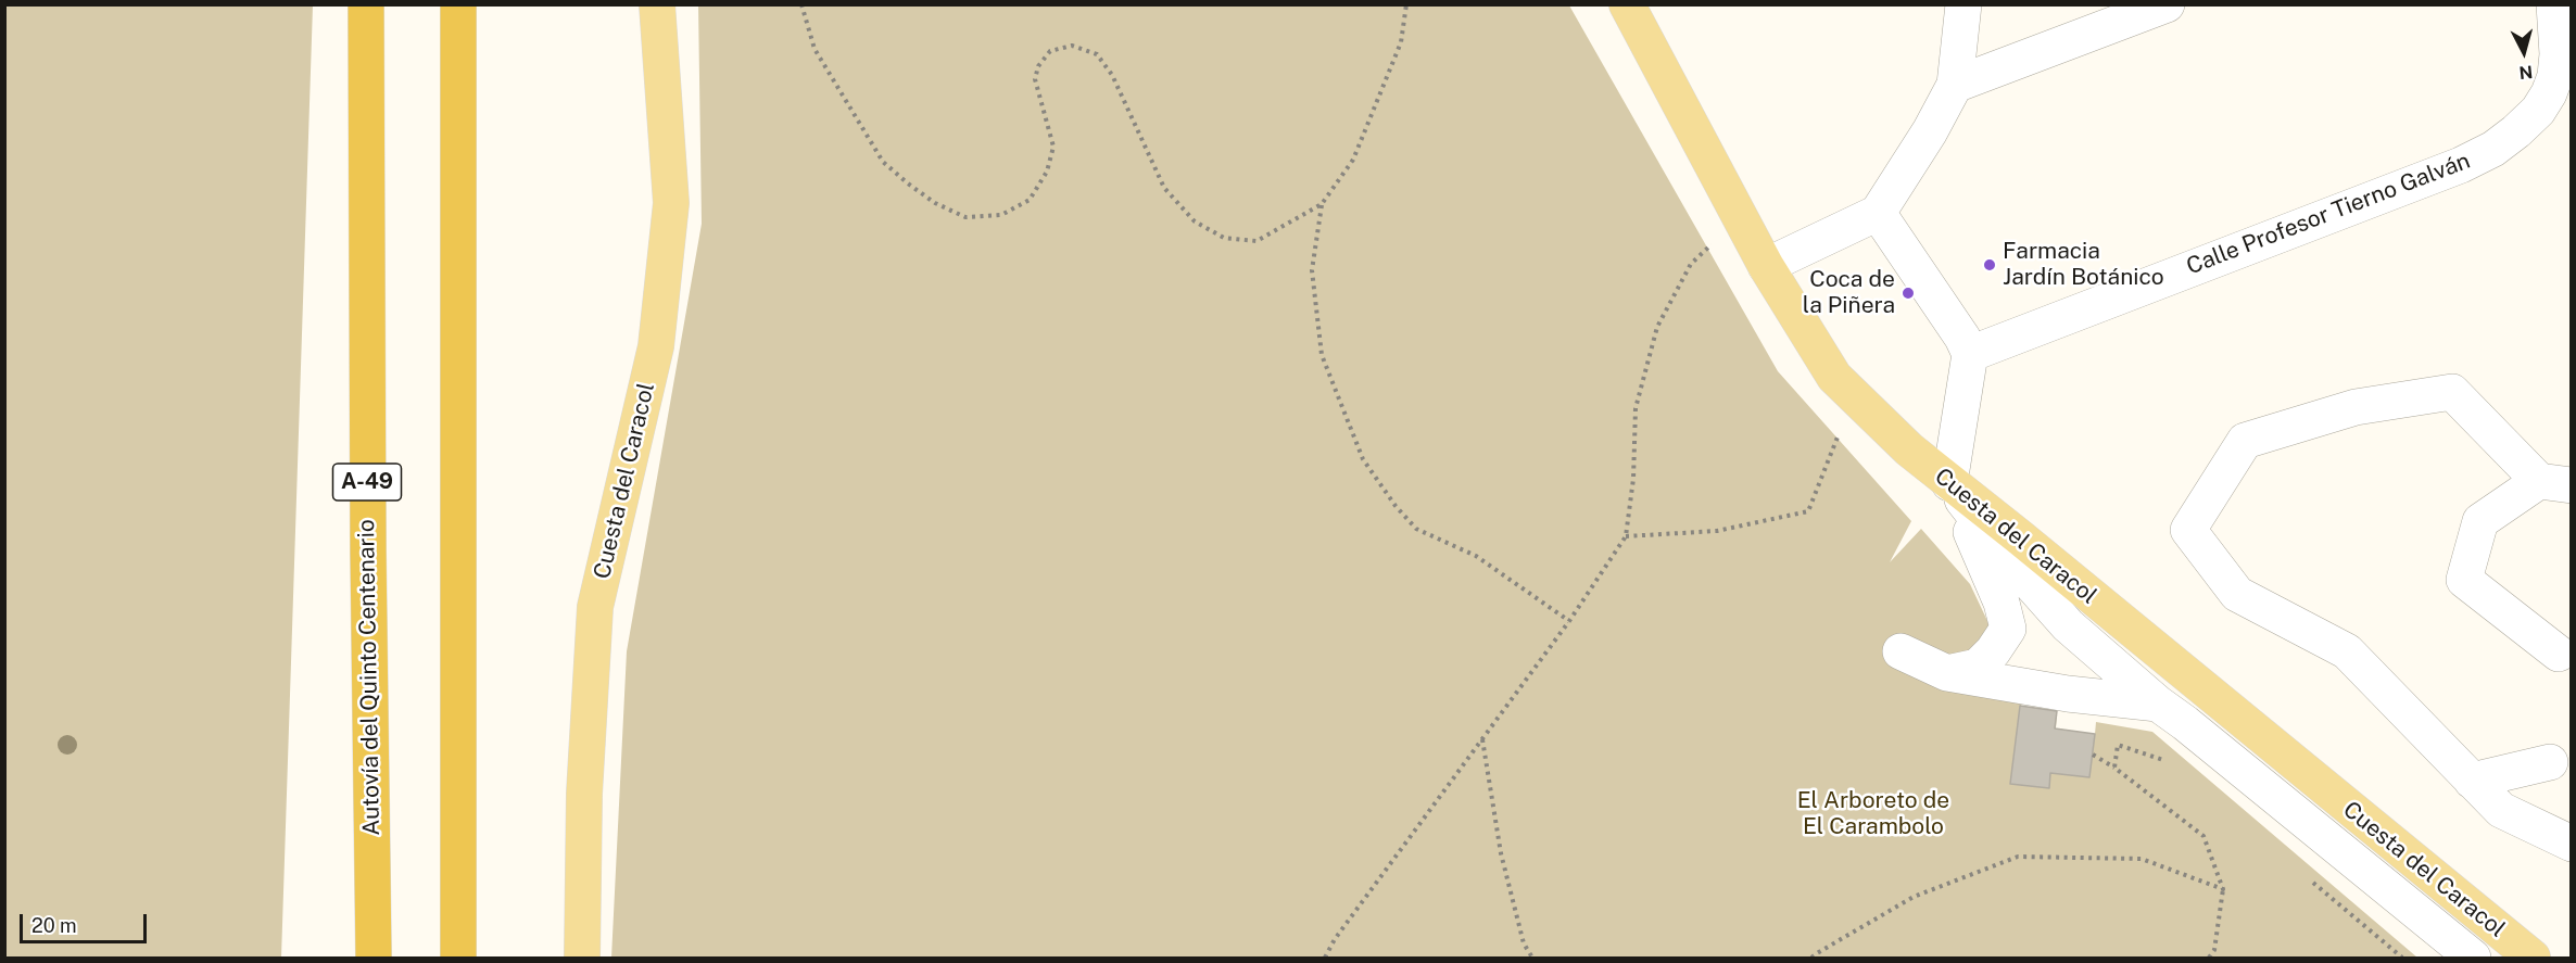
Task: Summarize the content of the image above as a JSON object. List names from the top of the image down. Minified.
{"streets":{"highway":["A-49","Autovía del Quinto Centenario"],"main road":["Cuesta del Caracol"],"street":["Calle Profesor Tierno Galván"]},"parks":["El Arboreto de El Carambolo"],"places":["Farmacia Jardín Botánico","Coca de la Piñera"],"scale_bar":"20 m","north":"bottom"}
